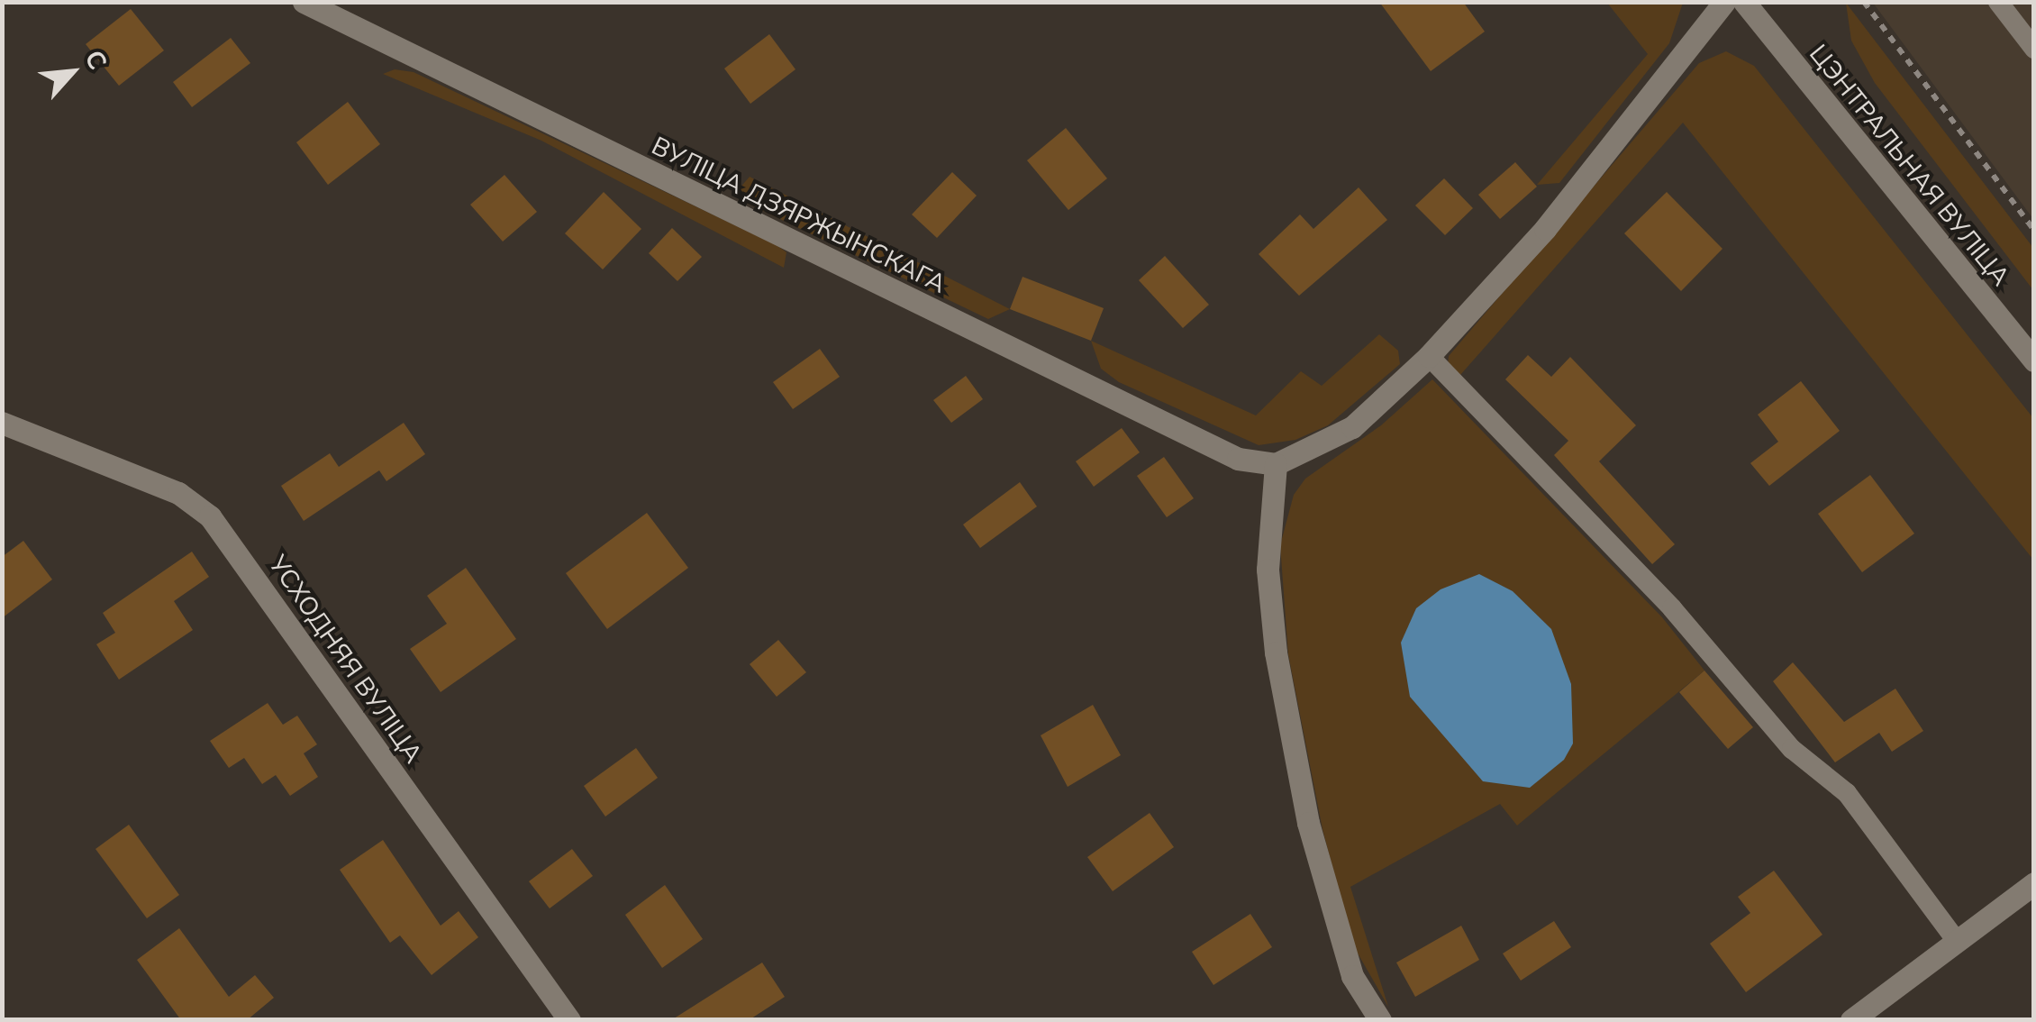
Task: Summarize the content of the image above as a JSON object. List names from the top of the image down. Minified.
{"streets":{"street":["ЦЭНТРАЛЬНАЯ ВУЛІЦА","ВУЛІЦА ДЗЯРЖЫНСКАГА","УСХОДНЯЯ ВУЛІЦА"]},"north":"top right"}
